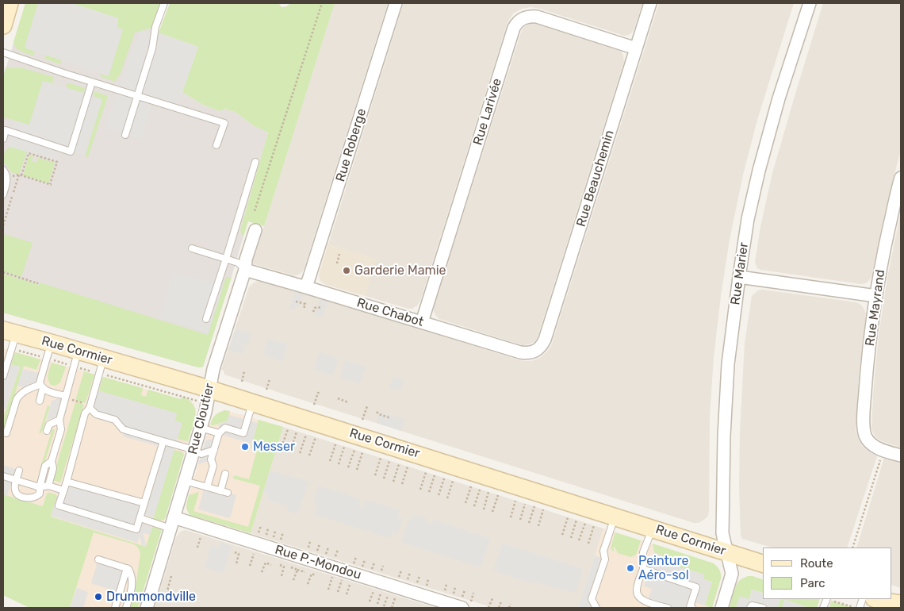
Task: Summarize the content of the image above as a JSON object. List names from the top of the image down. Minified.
{"streets":{"street":["Rue Larivée","Rue Roberge","Rue Beauchemin","Rue Marier","Rue Mayrand","Rue Chabot","Rue Cormier","Rue Cloutier","Rue P.-Mondou"]},"crossings":[["Rue Larivée","Rue Beauchemin"],["Rue Larivée","Rue Chabot"],["Rue Roberge","Rue Chabot"],["Rue Beauchemin","Rue Chabot"],["Rue Marier","Rue Cormier"],["Rue Chabot","Rue Cloutier"],["Rue Cormier","Rue Cloutier"],["Rue Cloutier","Rue P.-Mondou"]],"places":["Garderie Mamie","Messer","Peinture Aéro-sol","Drummondville"],"legend":["Route","Parc"]}
